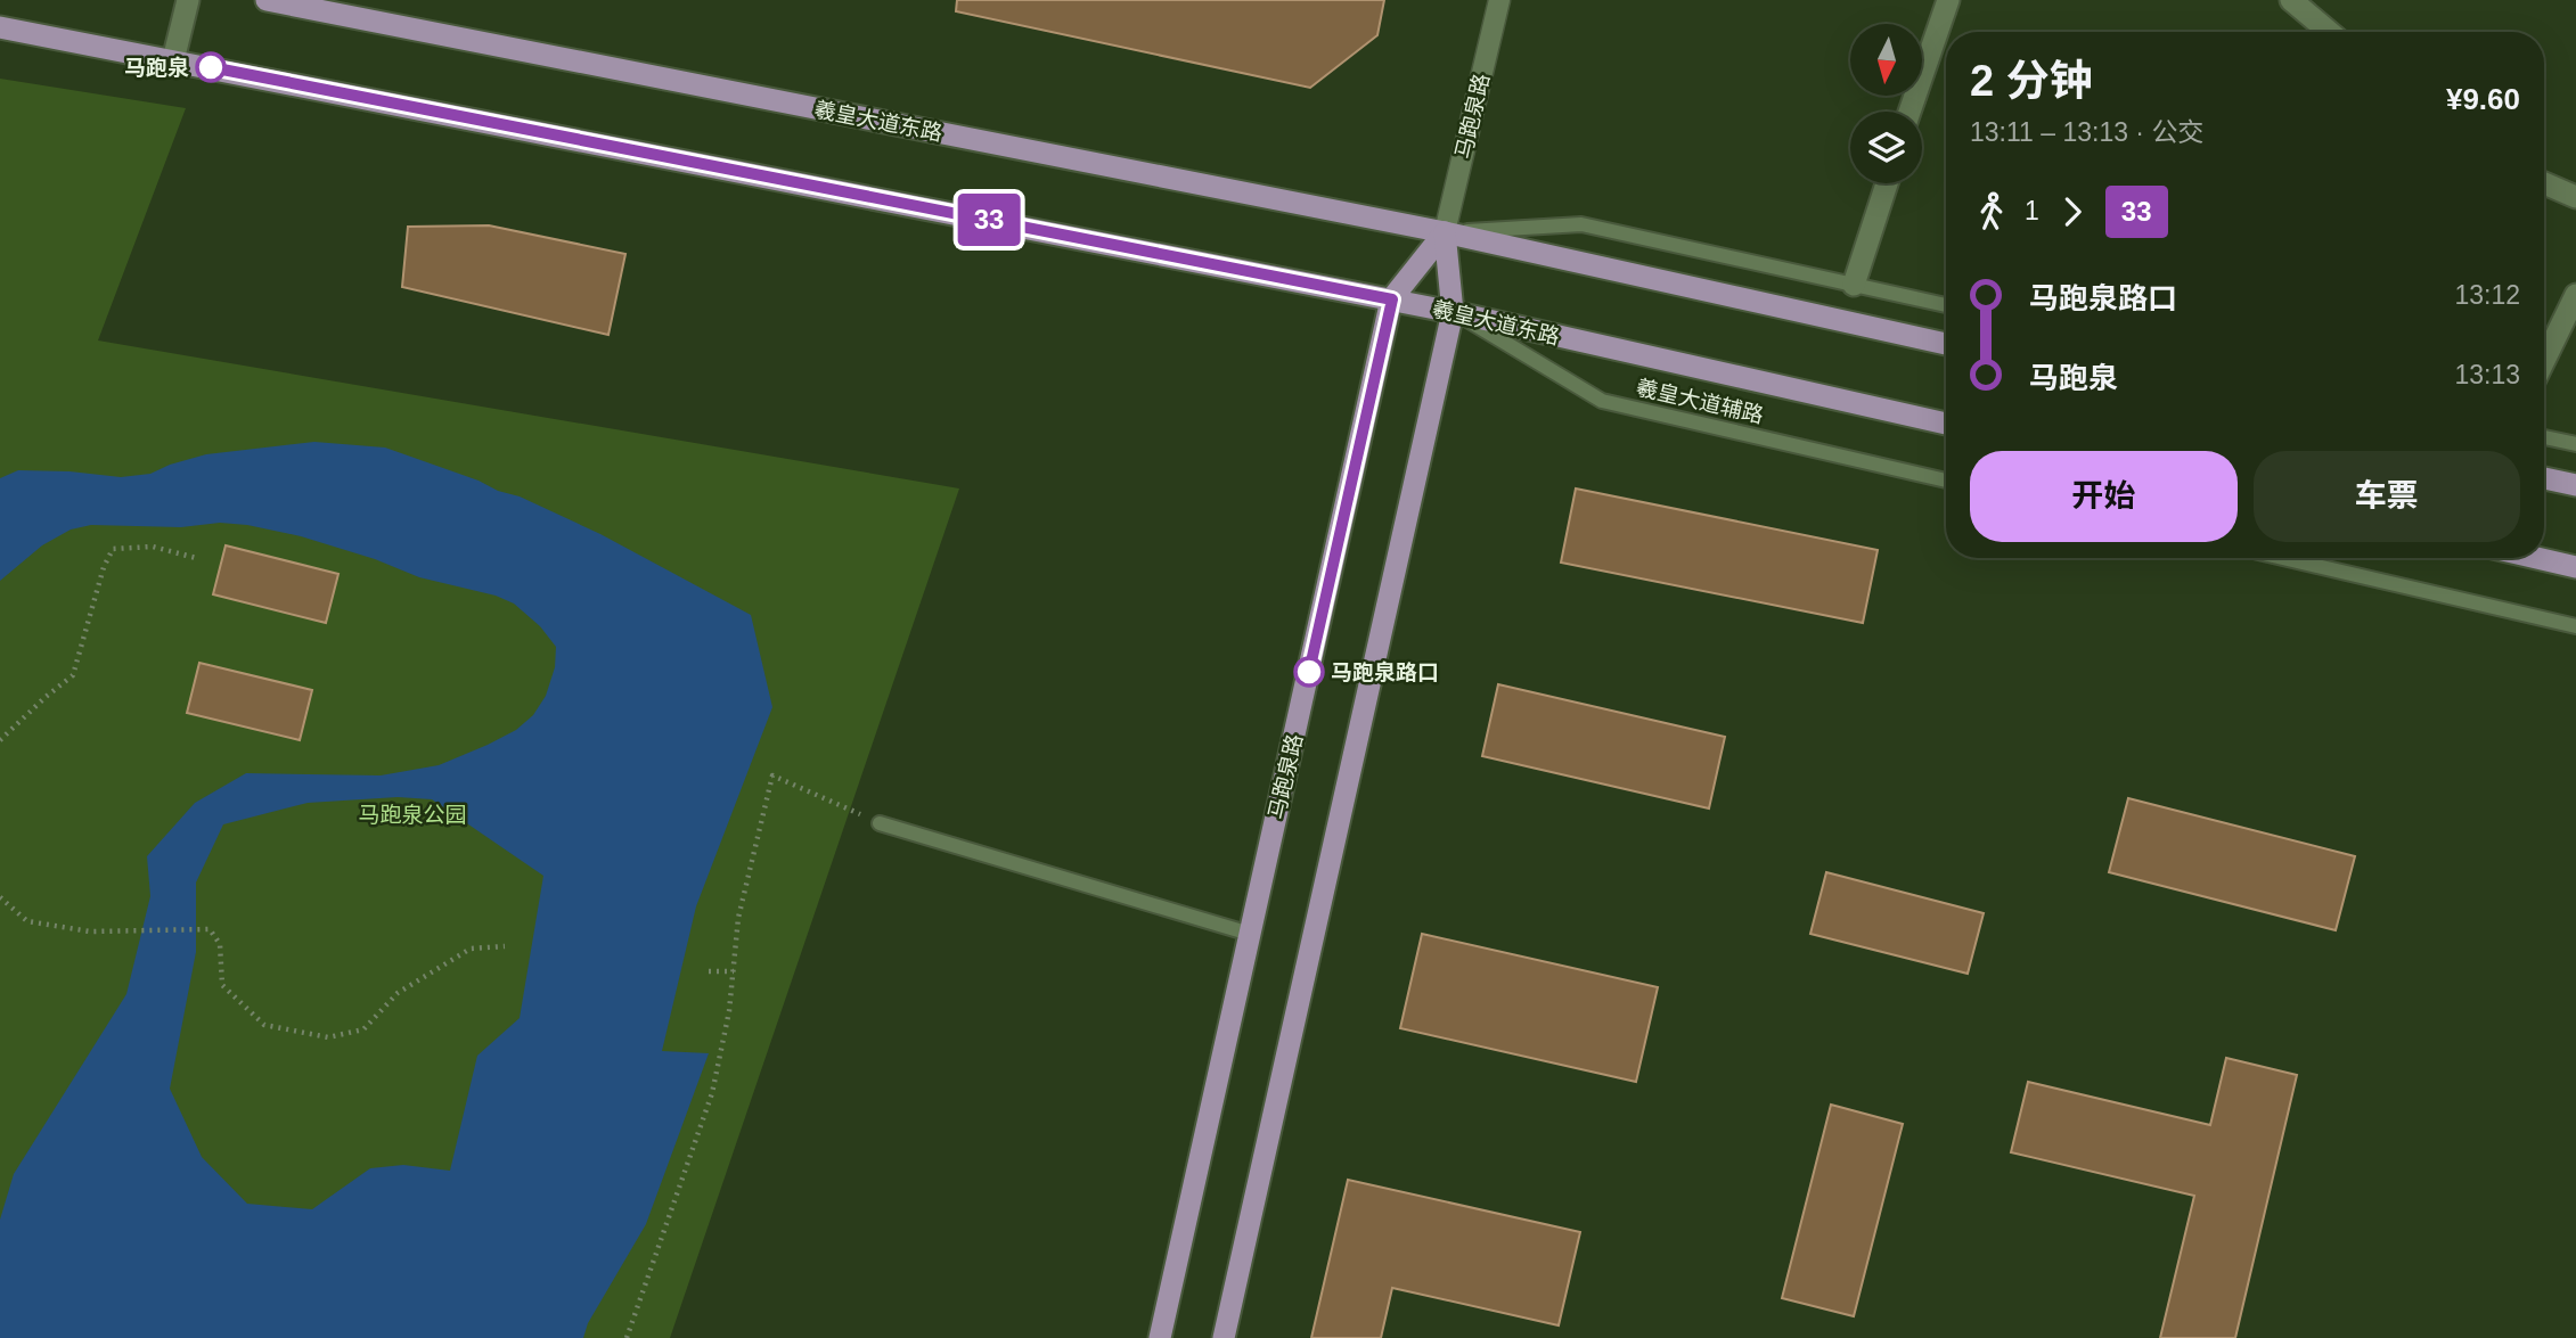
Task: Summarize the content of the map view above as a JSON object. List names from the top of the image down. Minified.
{"streets":{"main road":["马跑泉路","羲皇大道东路"],"lane":["羲皇大道辅路"]},"crossings":[["马跑泉路","羲皇大道东路"],["马跑泉路","羲皇大道辅路"],["羲皇大道东路","羲皇大道辅路"]],"parks":["马跑泉公园"],"places":["马跑泉","马跑泉路口"],"lines":["bus line 33"],"north":"bottom","page":{"on_map":"33","heading":["2 分钟","13:11 – 13:13 · 公交","¥9.60"],"legs":["1","33"],"list":[{"name":"马跑泉路口","value":"13:12"},{"name":"马跑泉","value":"13:13"}],"buttons":["开始","车票"]}}
